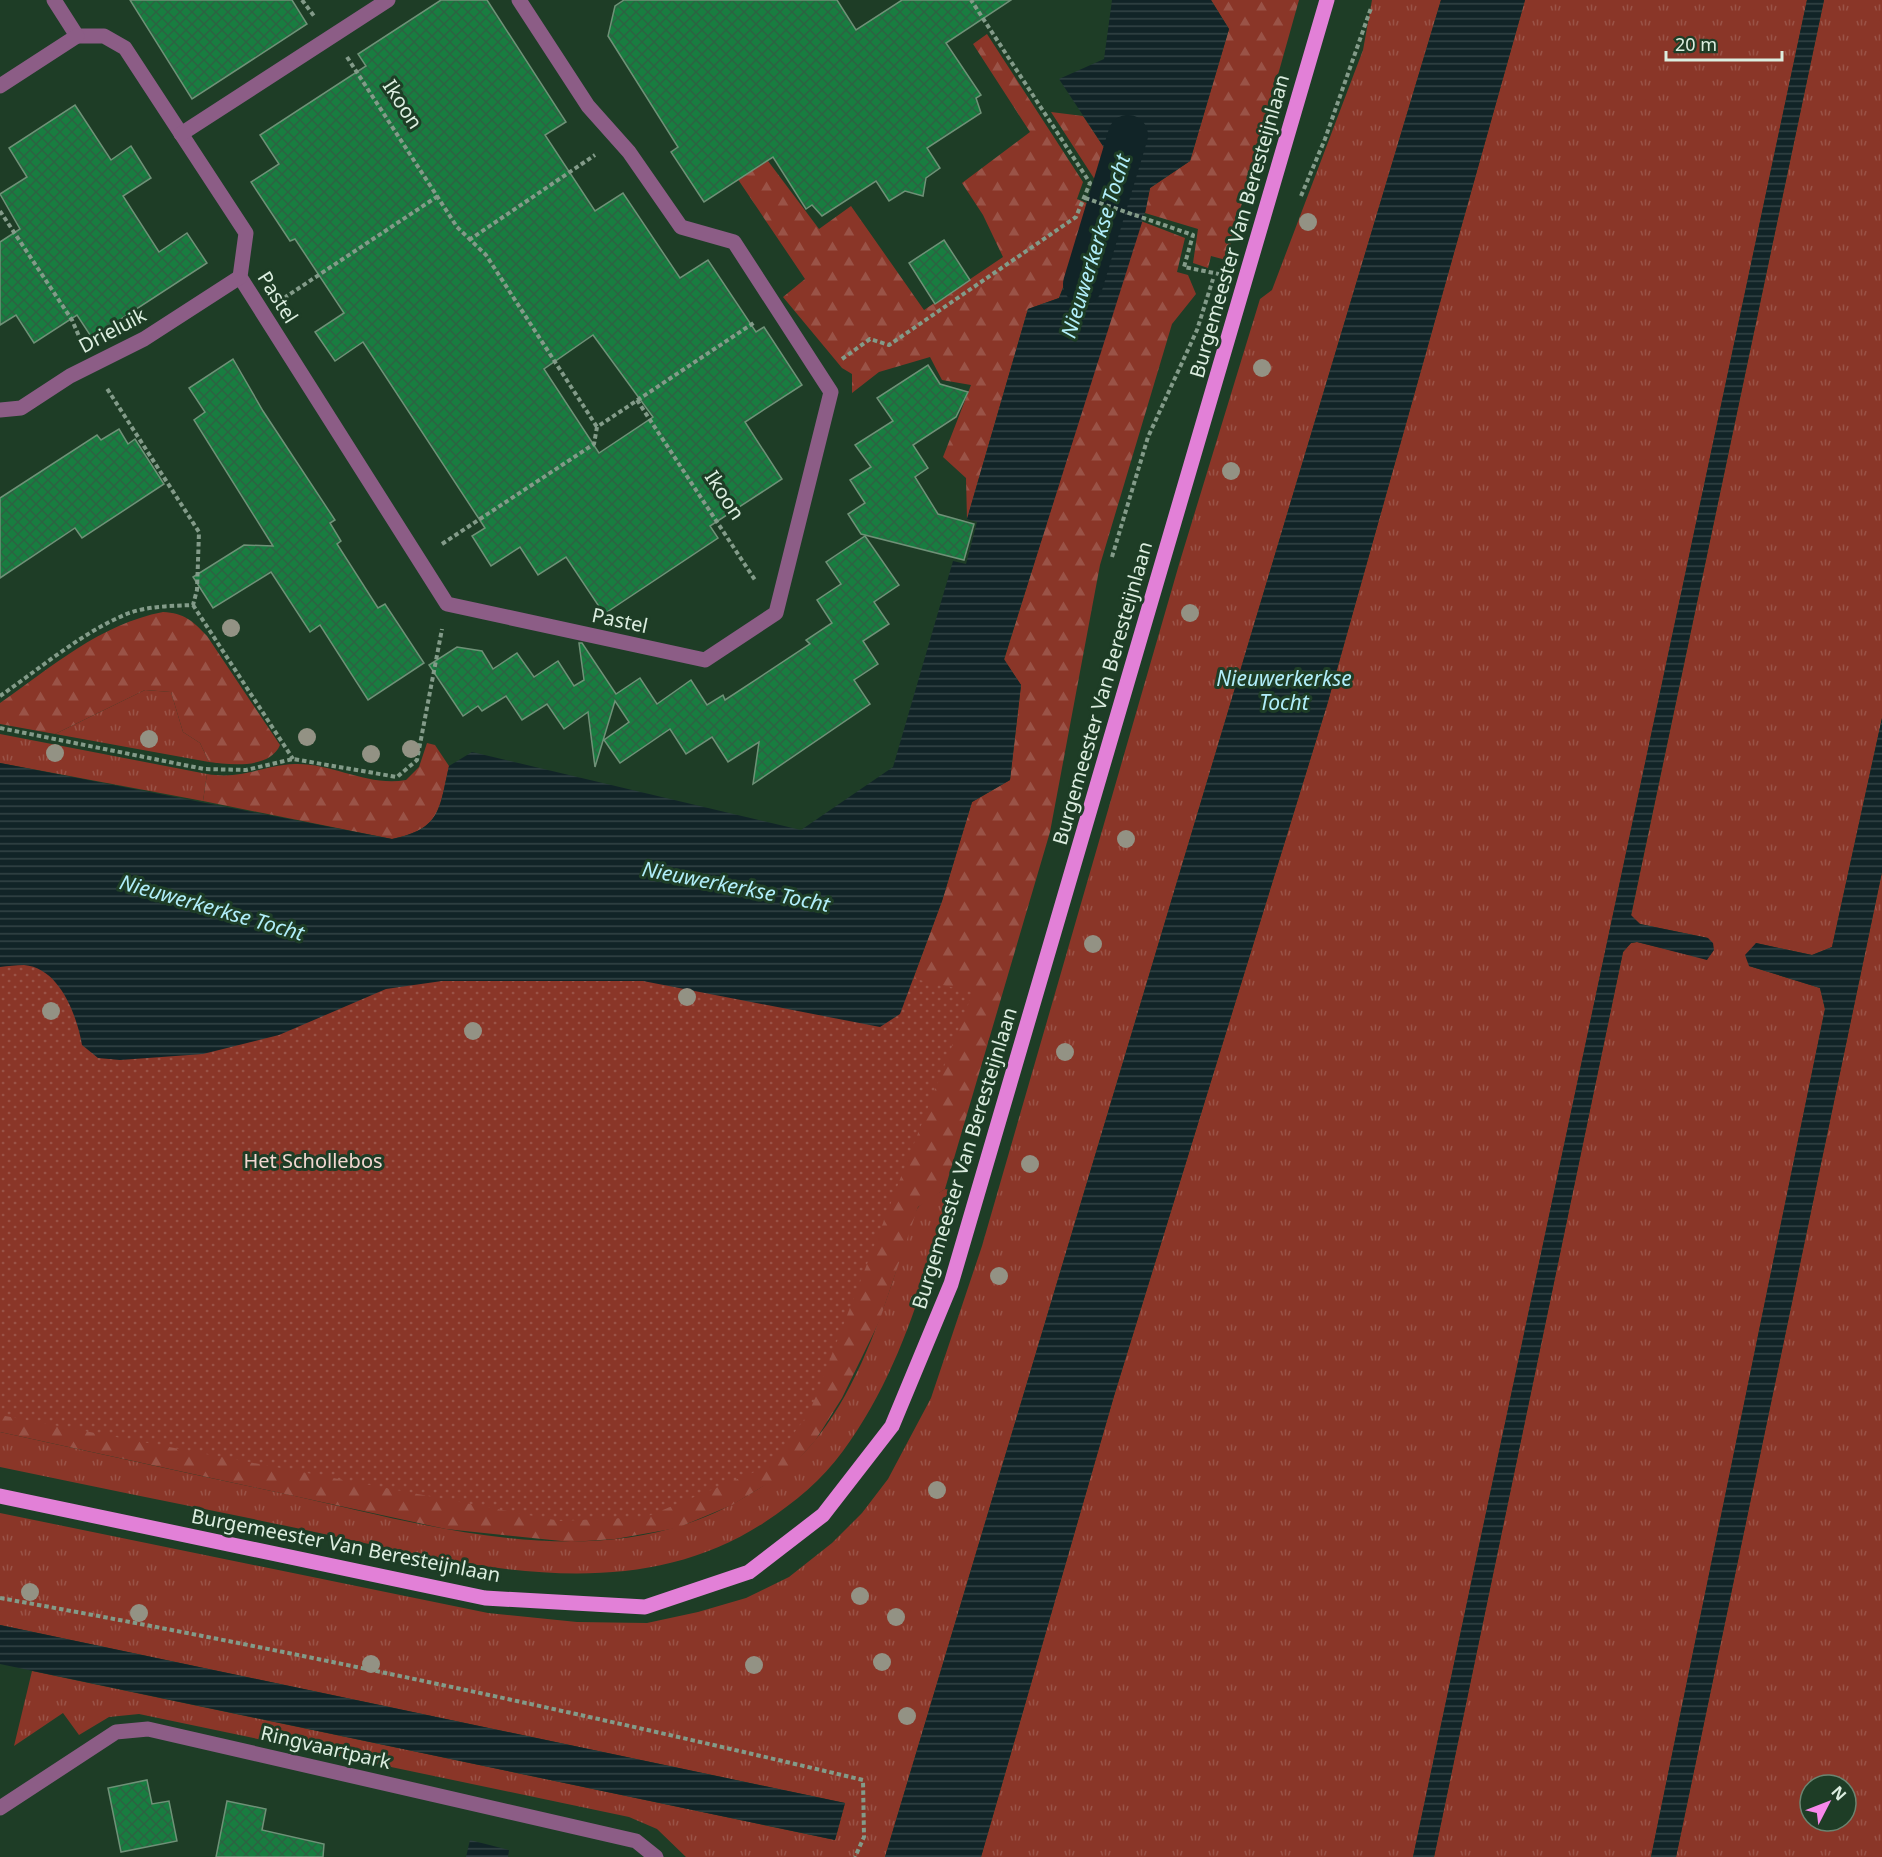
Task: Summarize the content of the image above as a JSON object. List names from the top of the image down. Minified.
{"streets":{"main road":["Burgemeester Van Beresteijnlaan"],"street":["Pastel","Drieluik","Ringvaartpark"],"path":["Ikoon"]},"crossings":[["Ikoon","Pastel"],["Pastel","Drieluik"]],"water":["Nieuwerkerkse Tocht"],"parks":["Het Schollebos"],"scale_bar":"20 m","north":"top right"}
